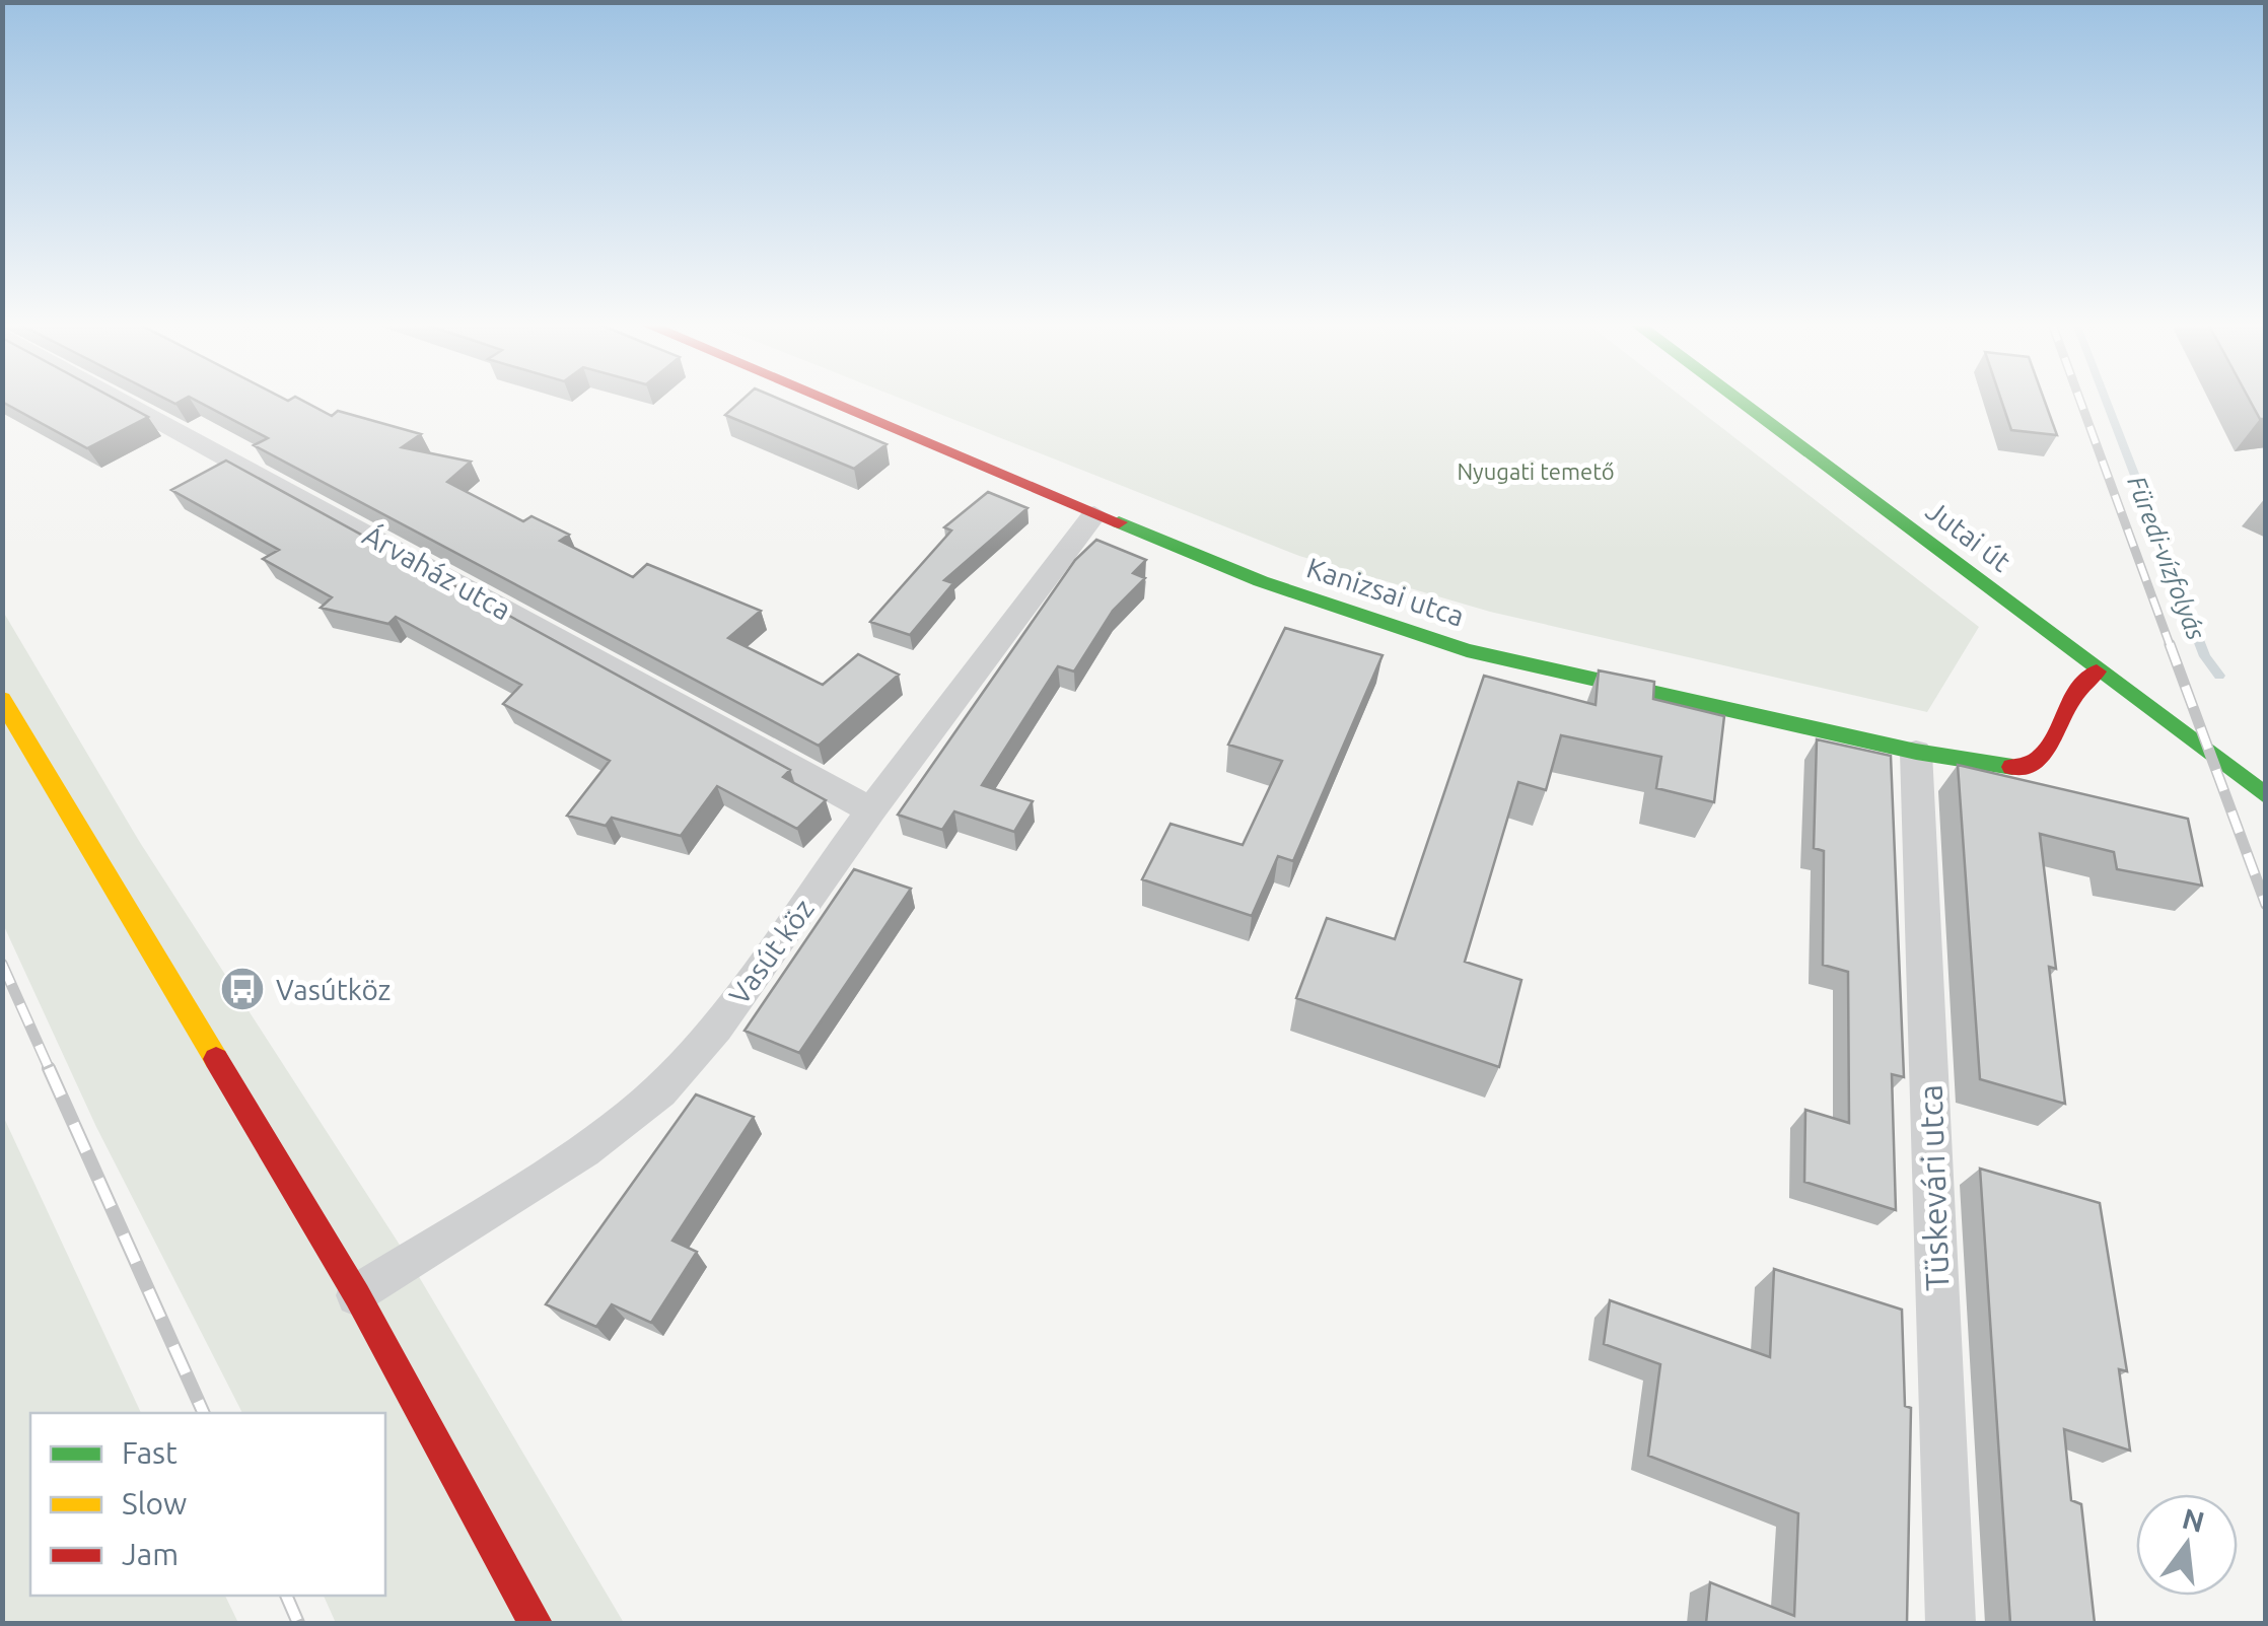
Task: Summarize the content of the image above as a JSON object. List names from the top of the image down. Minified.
{"streets":{"street":["Jutai út","Árvaház utca","Kanizsai utca","Vasút köz","Tüskevári utca"]},"crossings":[["Jutai út","Kanizsai utca"],["Árvaház utca","Vasút köz"],["Kanizsai utca","Vasút köz"],["Kanizsai utca","Tüskevári utca"]],"water":["Füredi-vízfolyás"],"parks":["Nyugati temető"],"places":{"bus stop":["Vasútköz"]},"legend":["Fast","Slow","Jam"],"north":"top"}
